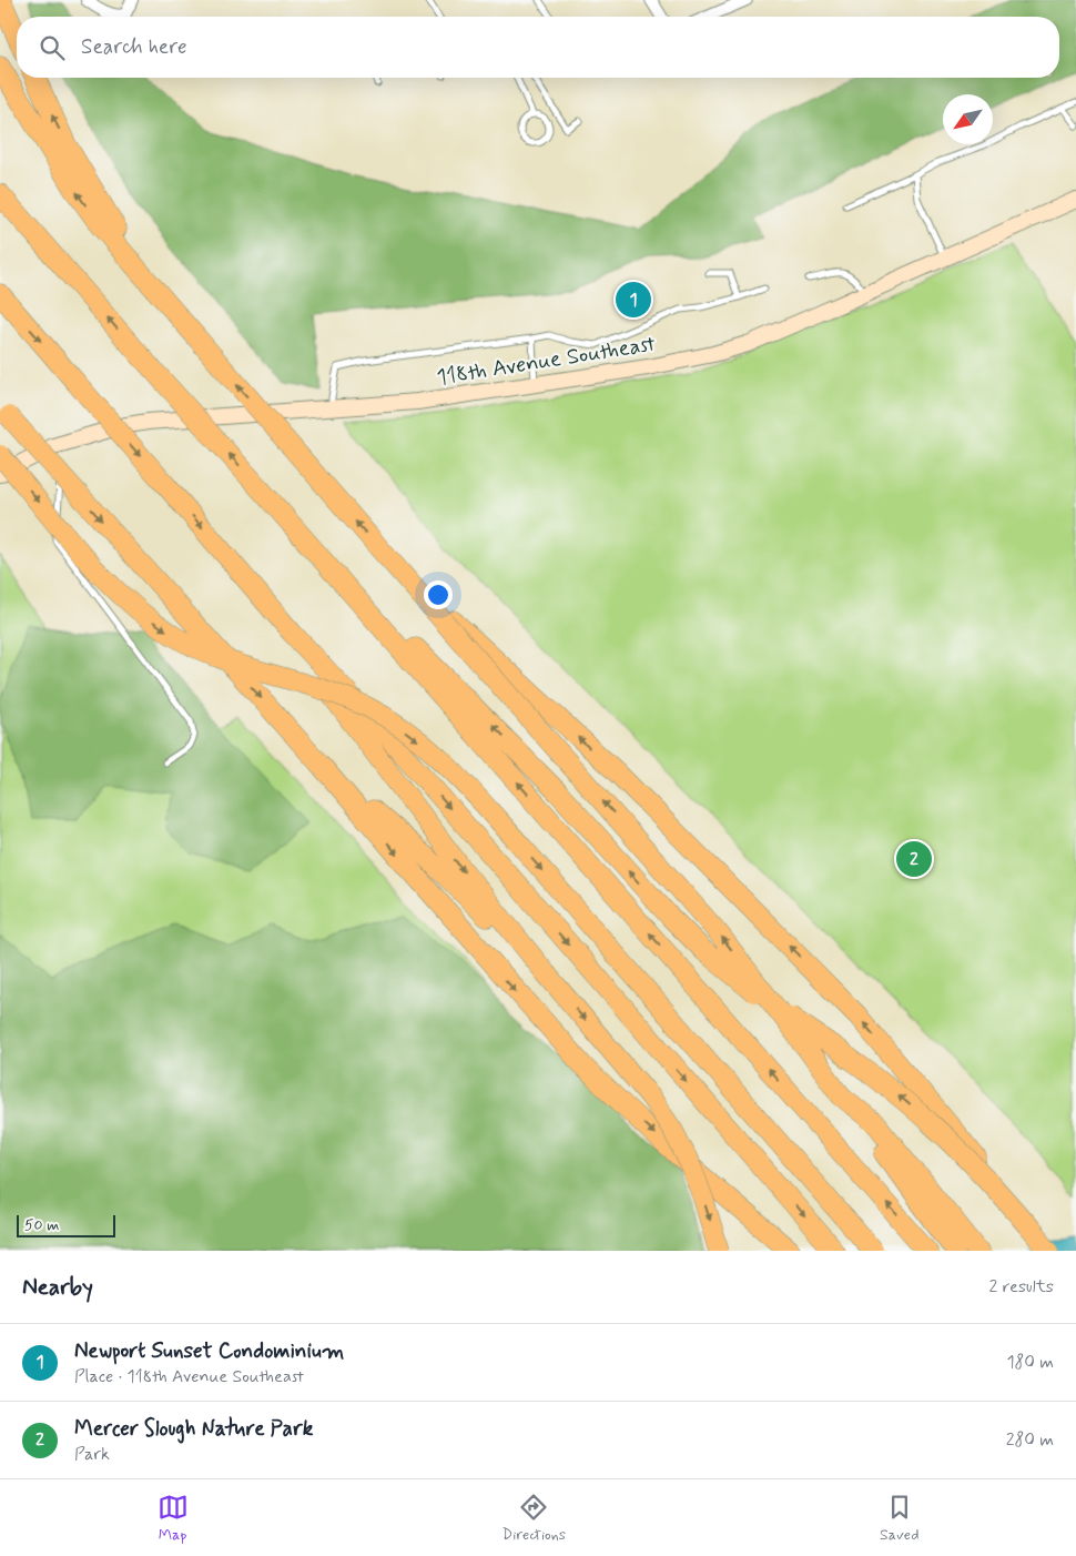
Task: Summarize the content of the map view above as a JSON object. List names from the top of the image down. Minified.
{"streets":{"street":["118th Avenue Southeast"]},"scale_bar":"50 m","north":"bottom left","page":{"search":"Search here","pins":["1","2"],"scale":"50 m","heading":["Nearby","2 results"],"list":[{"mark":"1","name":"Newport Sunset Condominium","note":"Place · 118th Avenue Southeast","value":"180 m"},{"mark":"2","name":"Mercer Slough Nature Park","note":"Park","value":"280 m"}],"nav":["Map","Directions","Saved"]}}
